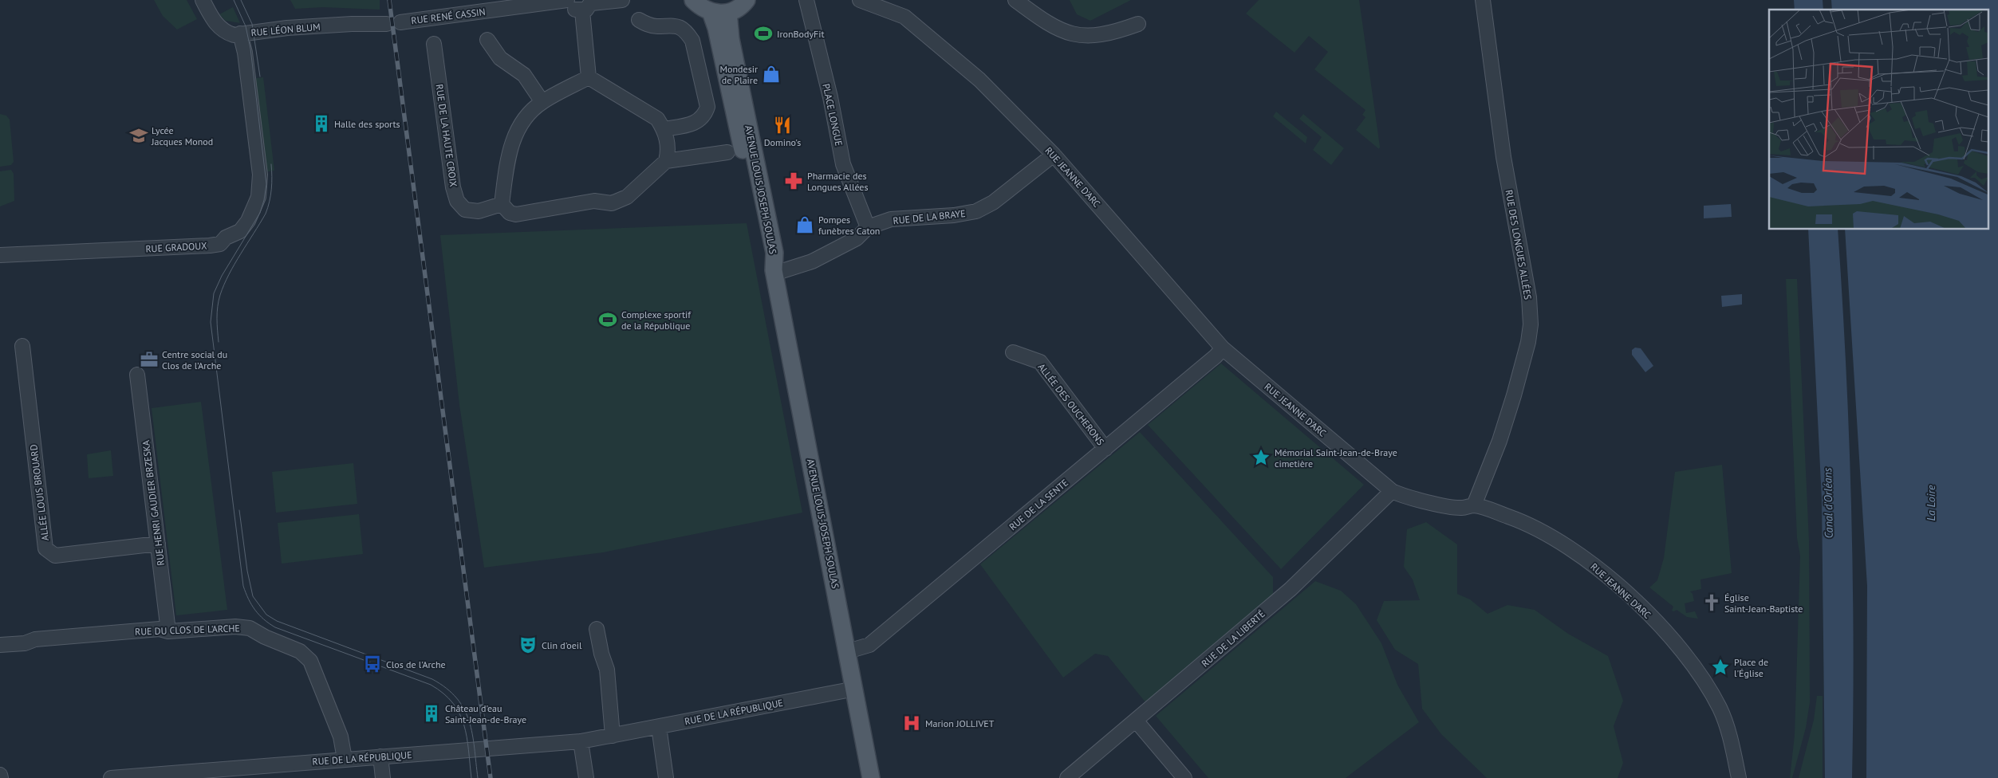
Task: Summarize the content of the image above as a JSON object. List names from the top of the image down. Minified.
{"streets":{"main road":["AVENUE LOUIS JOSEPH SOULAS","AVENUE LOUIS-JOSEPH SOULAS"],"street":["RUE RENÉ CASSIN","RUE LÉON BLUM","PLACE LONGUE","RUE DE LA HAUTE CROIX","RUE JEANNE D'ARC","RUE DE LA BRAYE","RUE DES LONGUES ALLÉES","RUE GRADOUX","ALLÉE DES OUCHERONS","ALLÉE LOUIS BROUARD","RUE HENRI GAUDIER BRZESKA","RUE DE LA SENTE","RUE DU CLOS DE L'ARCHE","RUE DE LA LIBERTÉ","RUE DE LA RÉPUBLIQUE"]},"crossings":[["RUE RENÉ CASSIN","RUE LÉON BLUM"],["RUE LÉON BLUM","RUE GRADOUX"],["PLACE LONGUE","RUE DE LA BRAYE"],["RUE JEANNE D'ARC","RUE DE LA BRAYE"],["RUE JEANNE D'ARC","RUE DES LONGUES ALLÉES"],["RUE JEANNE D'ARC","RUE DE LA SENTE"],["RUE JEANNE D'ARC","RUE DE LA LIBERTÉ"],["AVENUE LOUIS JOSEPH SOULAS","RUE DE LA BRAYE"],["AVENUE LOUIS JOSEPH SOULAS","AVENUE LOUIS-JOSEPH SOULAS"],["RUE DE LA BRAYE","AVENUE LOUIS-JOSEPH SOULAS"],["ALLÉE DES OUCHERONS","RUE DE LA SENTE"],["ALLÉE LOUIS BROUARD","RUE HENRI GAUDIER BRZESKA"],["RUE HENRI GAUDIER BRZESKA","RUE DU CLOS DE L'ARCHE"],["RUE DE LA SENTE","AVENUE LOUIS-JOSEPH SOULAS"],["AVENUE LOUIS-JOSEPH SOULAS","RUE DE LA RÉPUBLIQUE"],["RUE DU CLOS DE L'ARCHE","RUE DE LA RÉPUBLIQUE"]],"water":["Canal d'Orléans","La Loire"],"places":{"sports":["IronBodyFit","Complexe sportif de la République"],"shop":["Mondesir de Plaire","Pompes funèbres Caton"],"building":["Halle des sports","Château d'eau Saint-Jean-de-Braye"],"restaurant":["Domino's"],"school or university":["Lycée Jacques Monod"],"pharmacy":["Pharmacie des Longues Allées"],"office":["Centre social du Clos de l’Arche"],"place":["Mémorial Saint-Jean-de-Braye cimetière","Place de l'Église"],"church":["Église Saint-Jean-Baptiste"],"theatre":["Clin d'oeil"],"bus stop":["Clos de l'Arche"],"hospital":["Marion JOLLIVET"]}}
